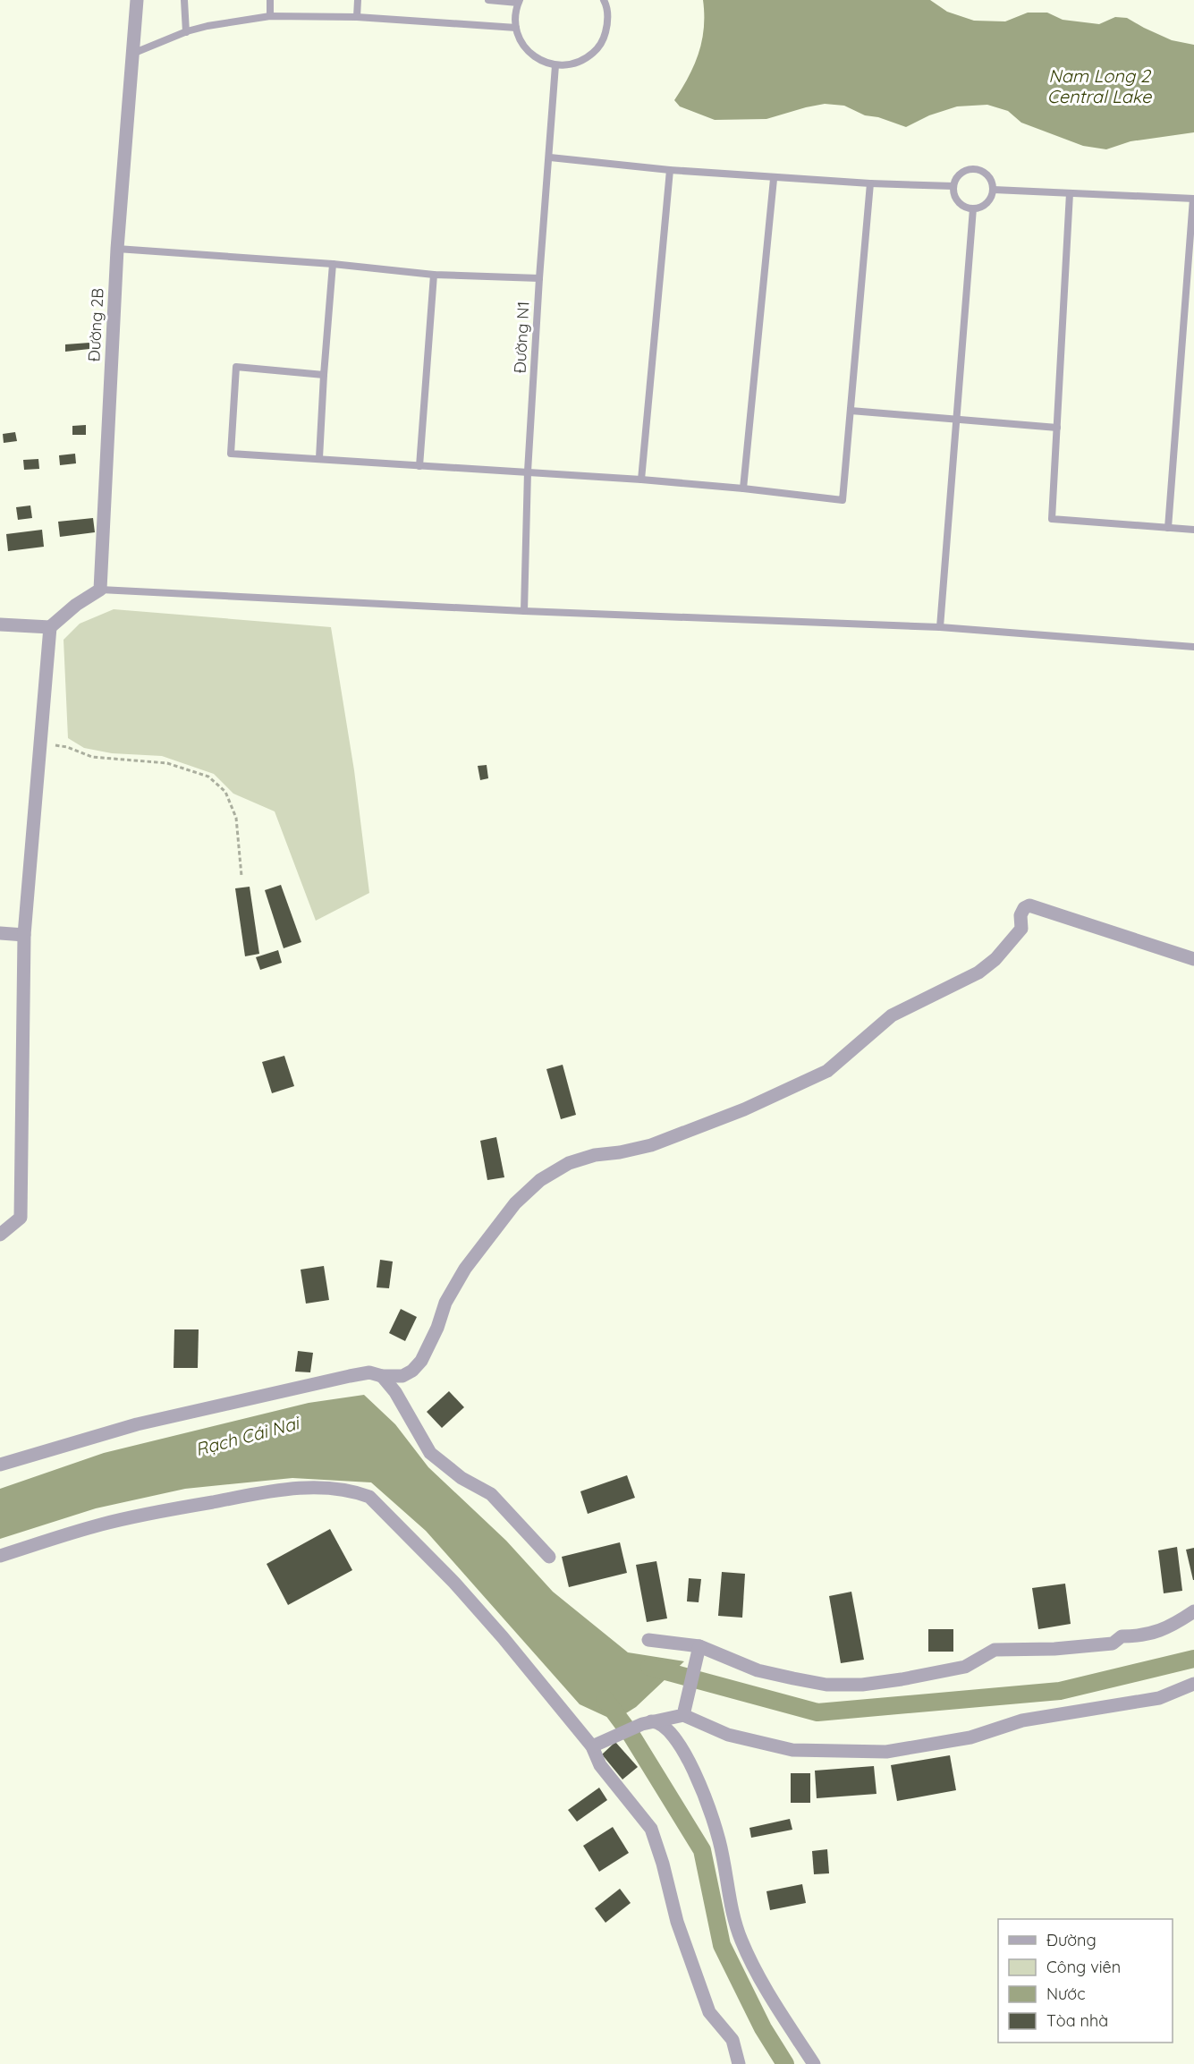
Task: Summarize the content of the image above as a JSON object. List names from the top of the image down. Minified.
{"streets":{"street":["Đường 2B"],"lane":["Đường N1"]},"water":["Nam Long 2 Central Lake","Rạch Cái Nai"],"legend":["Đường","Công viên","Nước","Tòa nhà"]}
